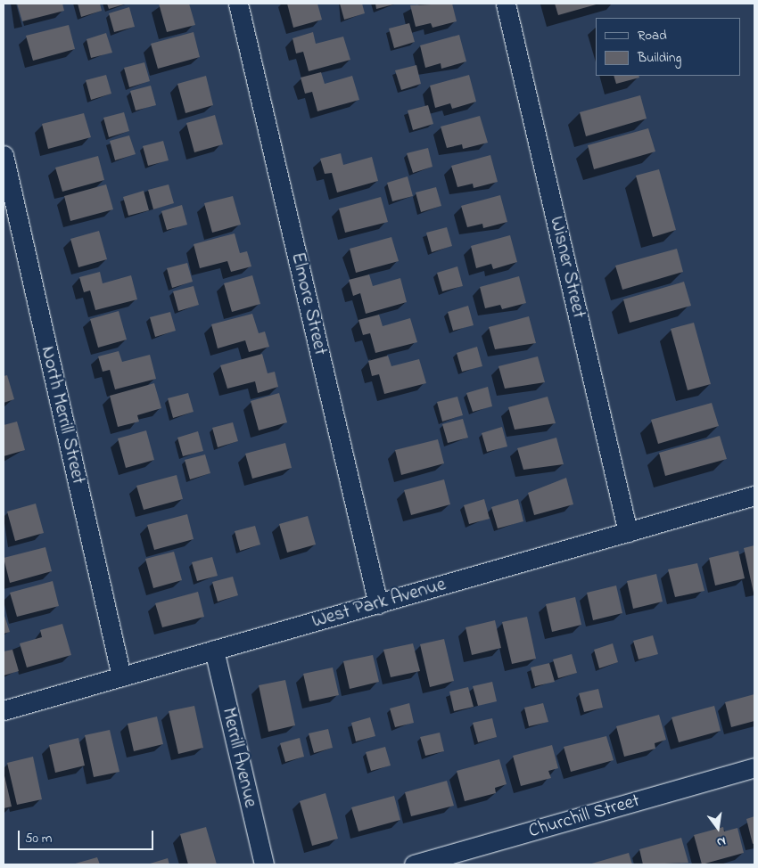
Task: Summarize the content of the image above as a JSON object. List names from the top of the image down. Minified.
{"streets":{"street":["Wisner Street","Elmore Street","North Merrill Street","West Park Avenue","Merrill Avenue","Churchill Street"]},"crossings":[["Wisner Street","West Park Avenue"],["Elmore Street","West Park Avenue"],["North Merrill Street","West Park Avenue"],["West Park Avenue","Merrill Avenue"]],"legend":["Road","Building"],"scale_bar":"50 m","north":"bottom"}
